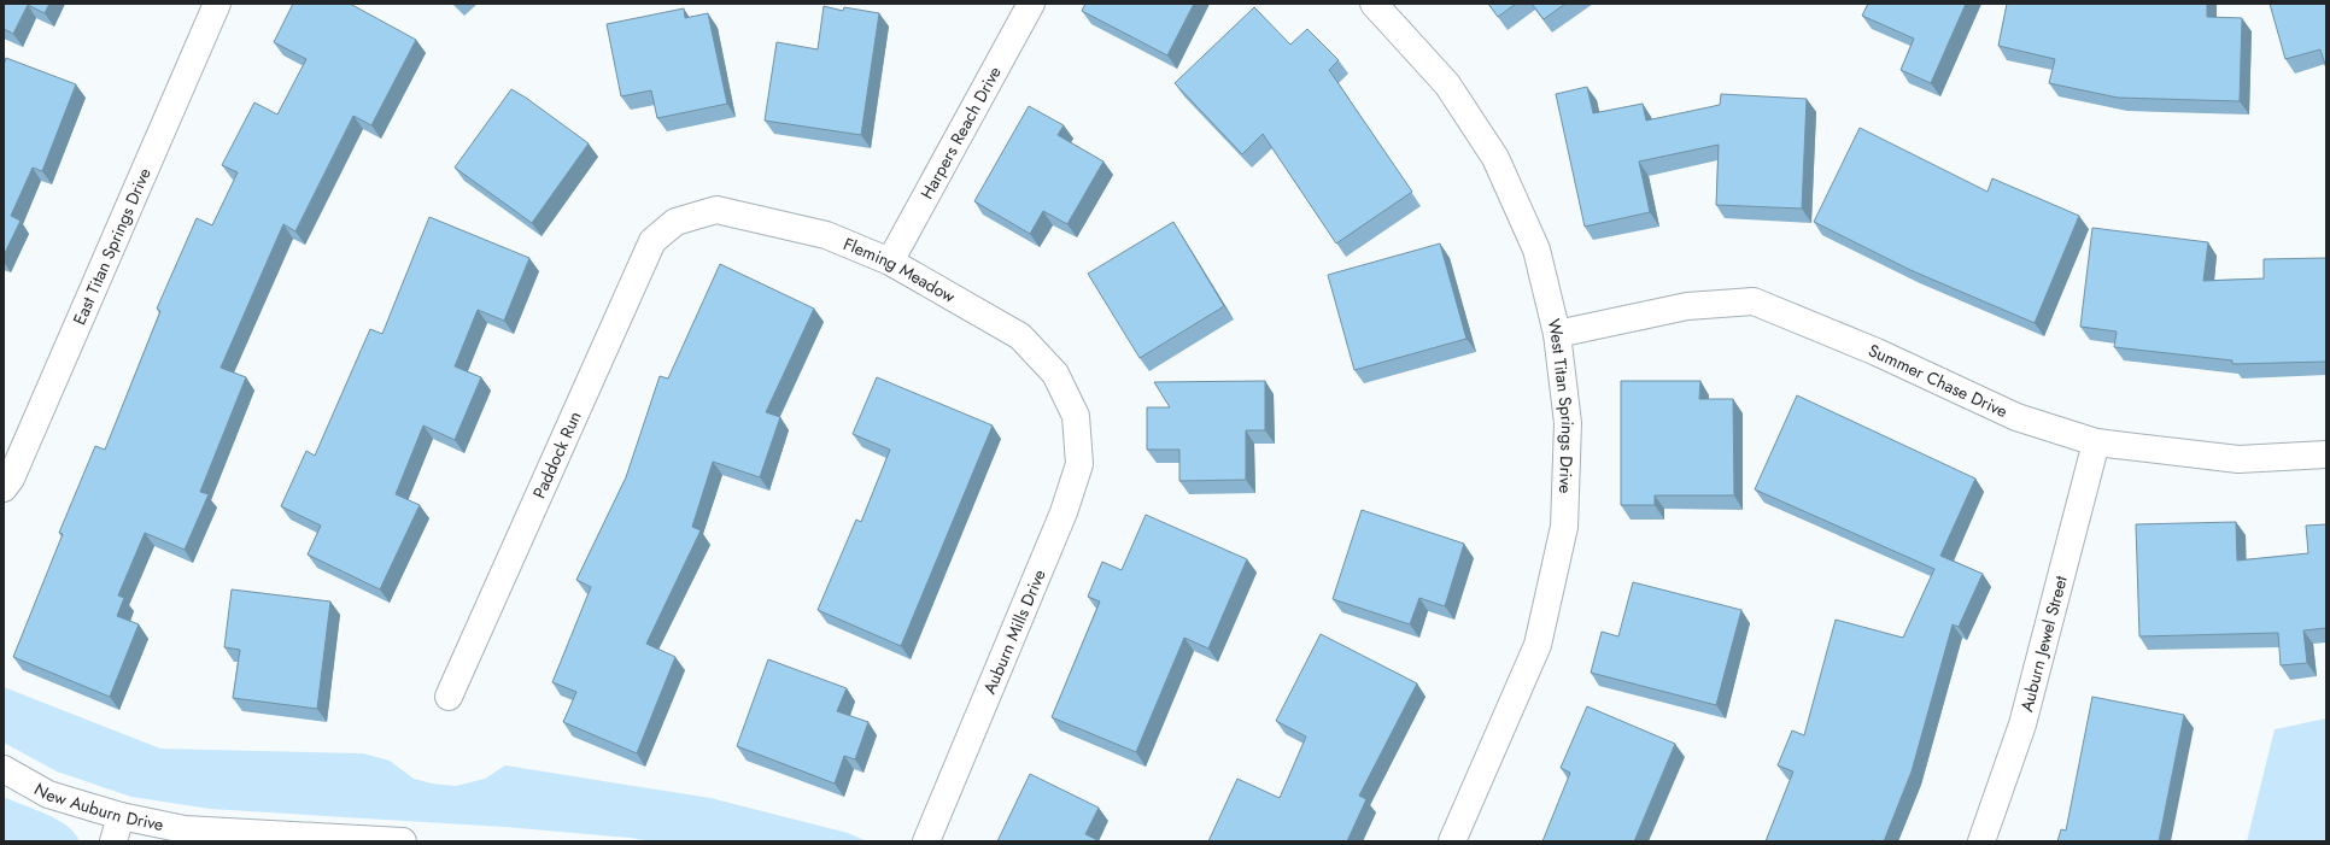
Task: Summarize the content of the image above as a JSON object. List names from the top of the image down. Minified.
{"streets":{"street":["Harpers Reach Drive","East Titan Springs Drive","Fleming Meadow","Summer Chase Drive","West Titan Springs Drive","Paddock Run","Auburn Mills Drive","Auburn Jewel Street","New Auburn Drive"]},"crossings":[["Harpers Reach Drive","Fleming Meadow"],["Fleming Meadow","Paddock Run"],["Fleming Meadow","Auburn Mills Drive"],["Summer Chase Drive","West Titan Springs Drive"],["Summer Chase Drive","Auburn Jewel Street"]]}
